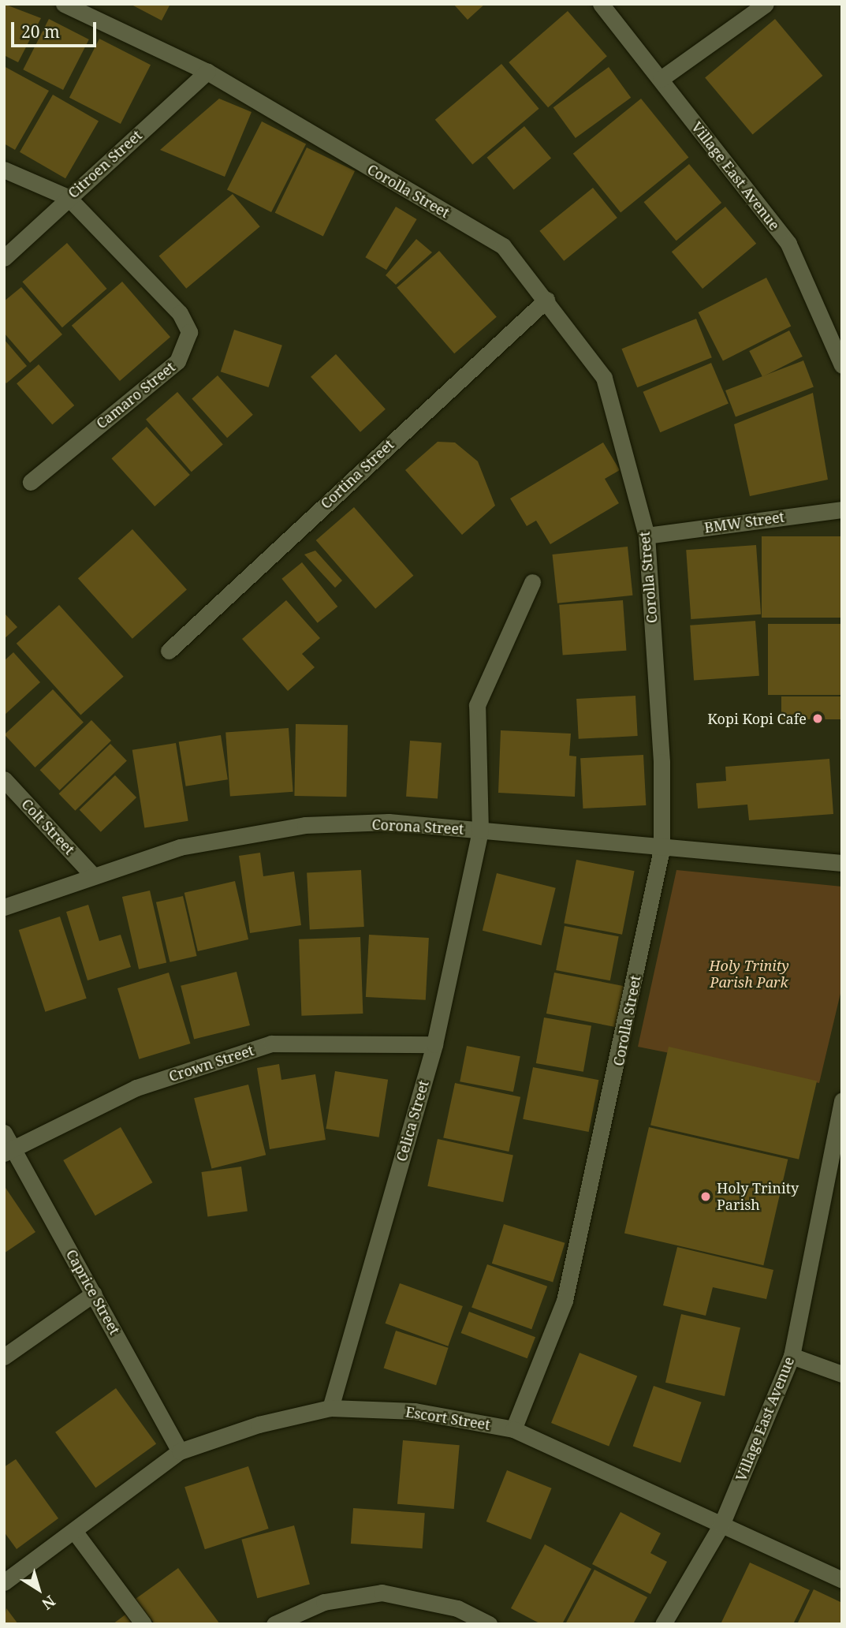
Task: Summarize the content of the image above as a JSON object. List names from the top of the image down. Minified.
{"streets":{"street":["Citroen Street","Village East Avenue","Corolla Street","Camaro Street","Cortina Street","BMW Street","Colt Street","Corona Street","Crown Street","Celica Street","Caprice Street","Escort Street"]},"crossings":[["Citroen Street","Corolla Street"],["Citroen Street","Camaro Street"],["Village East Avenue","Escort Street"],["Corolla Street","Cortina Street"],["Corolla Street","BMW Street"],["Corolla Street","Corona Street"],["Corolla Street","Escort Street"],["Colt Street","Corona Street"],["Corona Street","Celica Street"],["Crown Street","Celica Street"],["Crown Street","Caprice Street"],["Celica Street","Escort Street"],["Caprice Street","Escort Street"]],"parks":["Holy Trinity Parish Park"],"places":["Kopi Kopi Cafe","Holy Trinity Parish"],"scale_bar":"20 m","north":"bottom right"}
